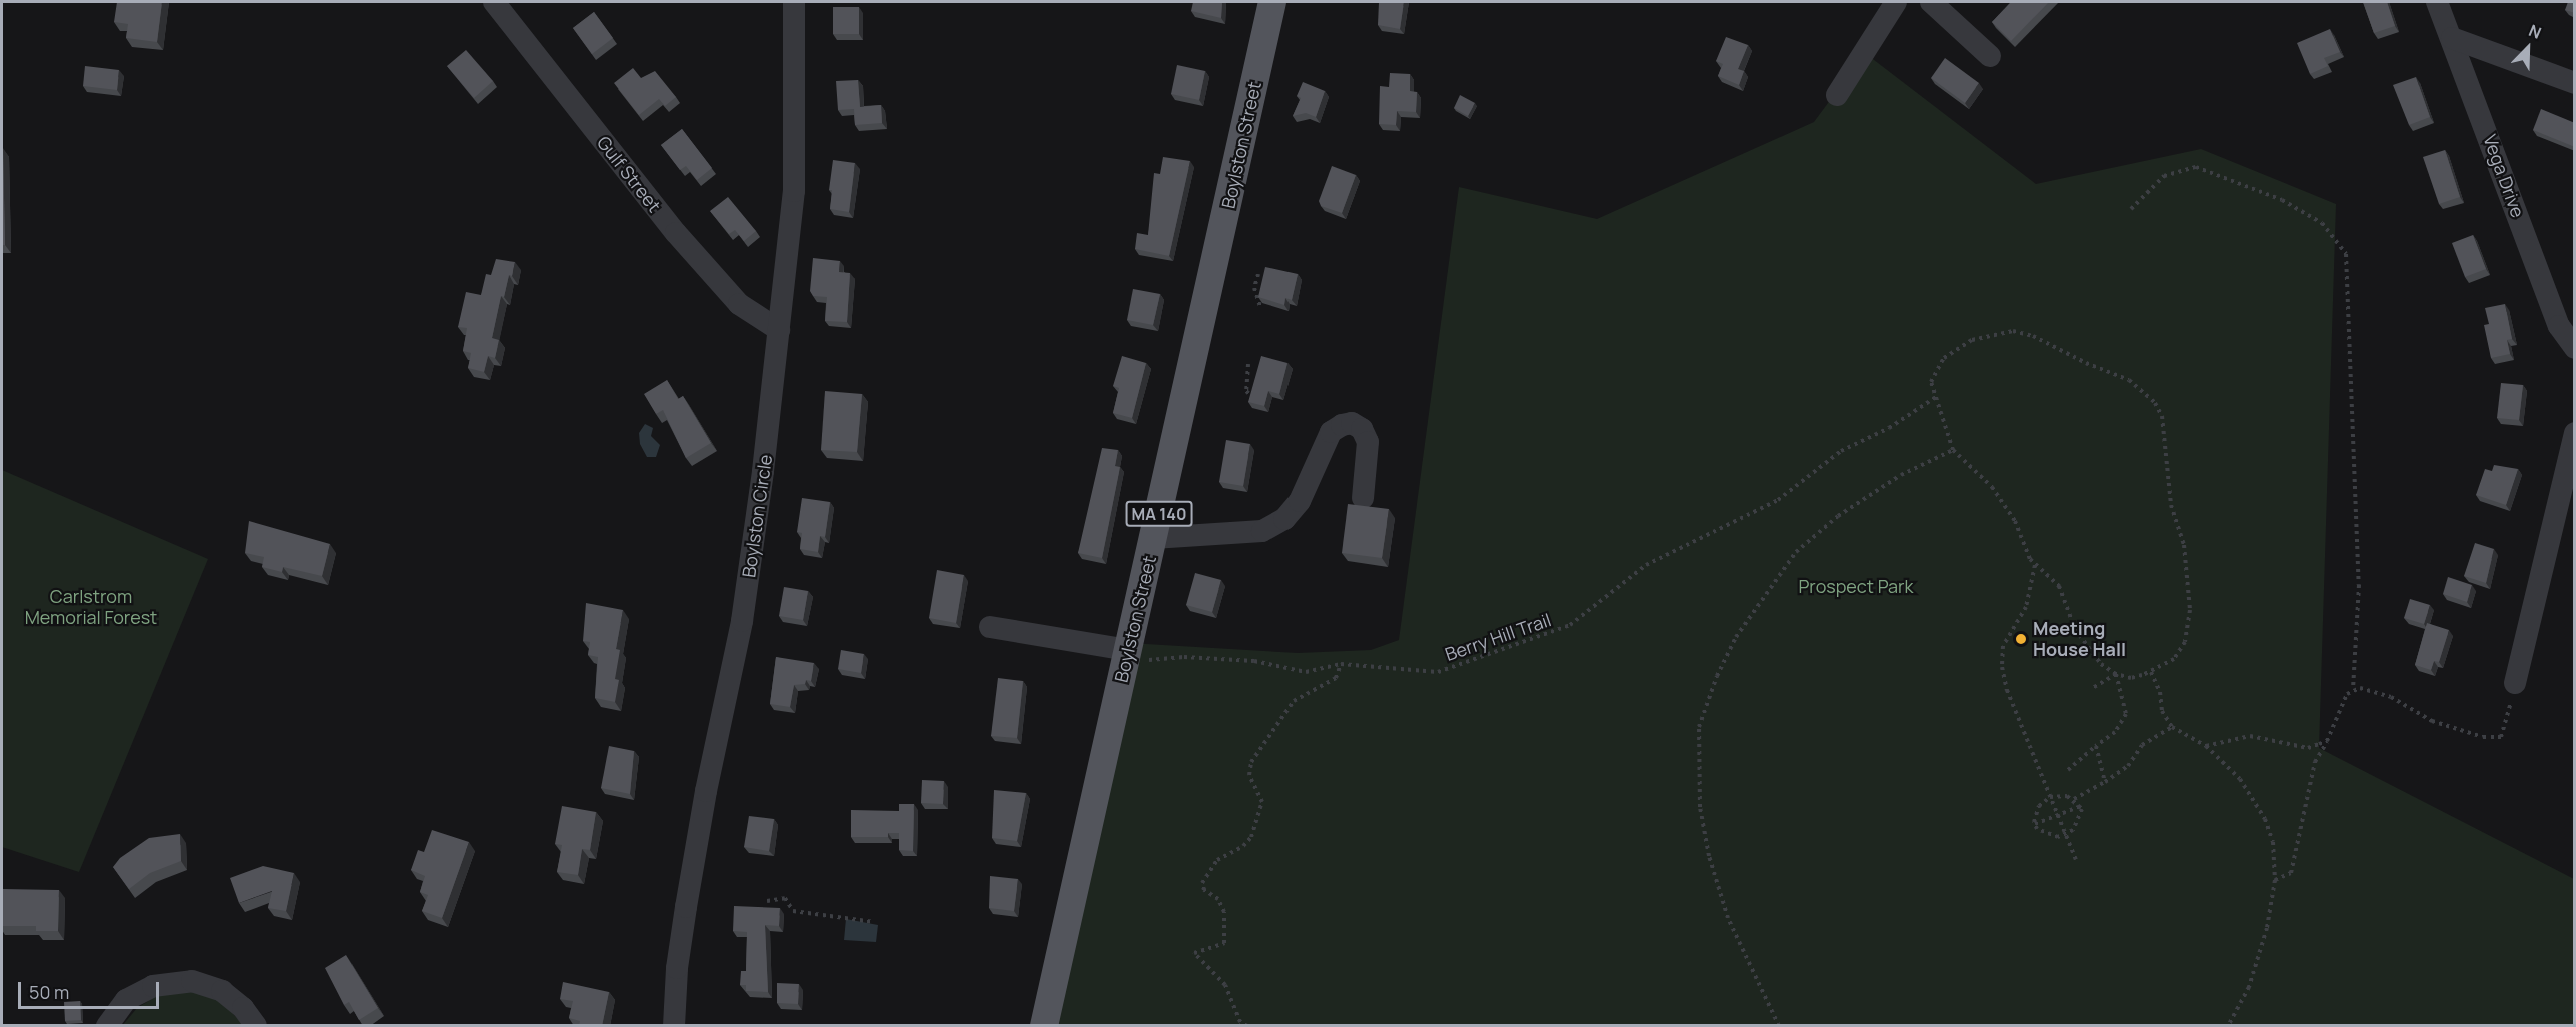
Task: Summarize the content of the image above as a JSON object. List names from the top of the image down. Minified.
{"streets":{"main road":["Boylston Street","MA 140"],"street":["Gulf Street","Vega Drive","Boylston Circle"],"path":["Berry Hill Trail"]},"crossings":[["Boylston Street","Berry Hill Trail"],["Gulf Street","Boylston Circle"]],"parks":["Prospect Park","Carlstrom Memorial Forest"],"places":["Meeting House Hall"],"scale_bar":"50 m","north":"top right"}
